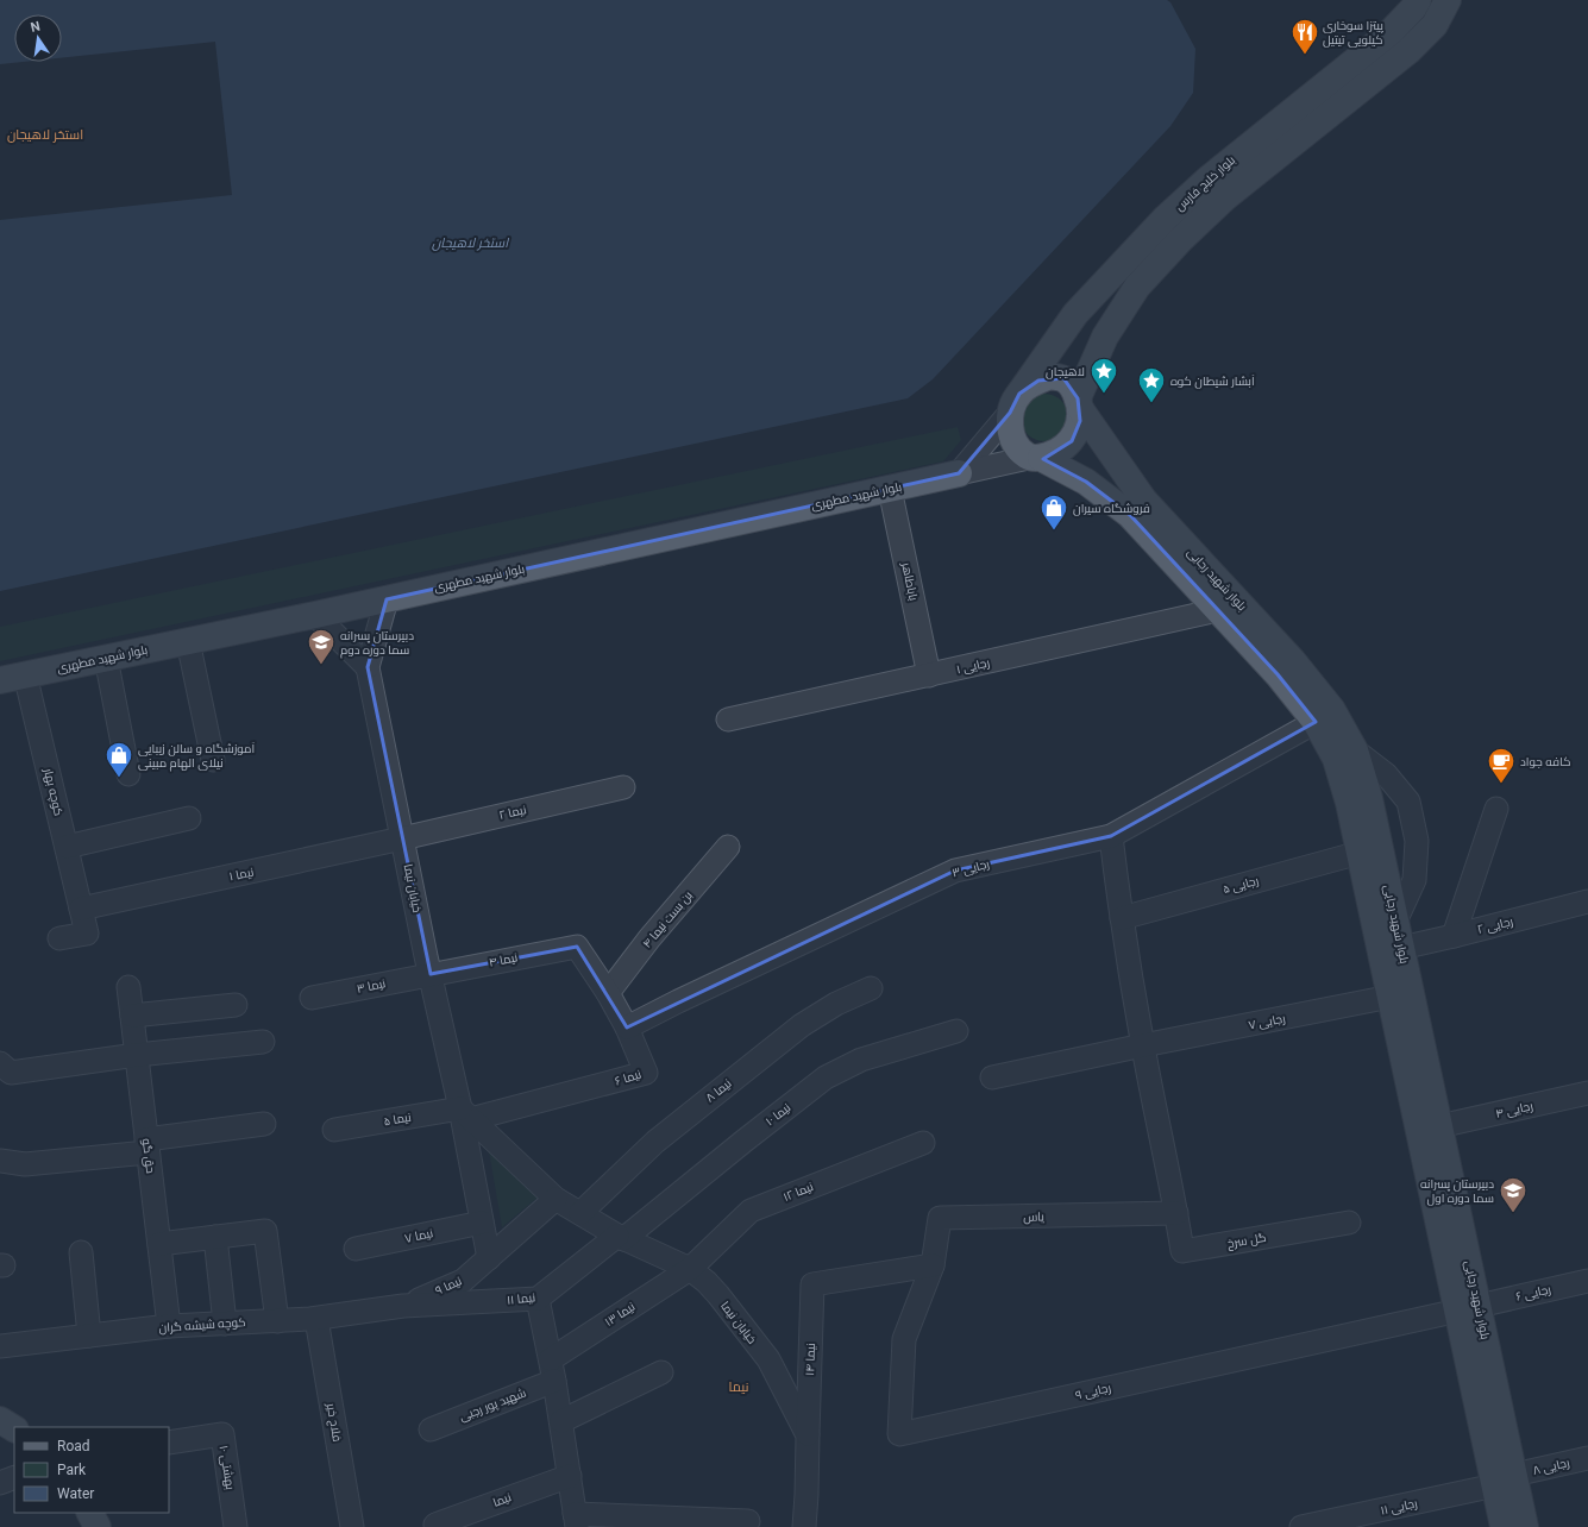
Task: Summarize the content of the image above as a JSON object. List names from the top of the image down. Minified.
{"streets":{"main road":["بلوار خلیج فارس","بلوار شهید مطهری","بلوار شهید رجایی"],"street":["باباطاهر","رجایی ۱","کوچه بهار","نیما ۲","رجایی ۳","نیما ۱","رجایی ۵","خیابان نیما","بن بست نیما ۴","رجایی ۲","نیما ۴","نیما ۳","رجایی ۷","نیما ۶","نیما ۸","رجایی ۴","نیما ۱۰","نیما ۵","حق گو","نیما ۱۲","یاس","نیما ۷","گل سرخ","نیما ۹","رجایی ۶","نیما ۱۱","نیما ۱۳","کوچه شیشه گران","نیما ۱۴","رجایی ۹","شهید پور رجبی","فلاح خیر","رجایی ۸","بهشتی ۱۰","نیما","رجایی ۱۱"]},"crossings":[["بلوار خلیج فارس","بلوار شهید رجایی"],["بلوار شهید مطهری","باباطاهر"],["بلوار شهید مطهری","کوچه بهار"],["بلوار شهید مطهری","خیابان نیما"],["بلوار شهید رجایی","رجایی ۱"],["بلوار شهید رجایی","رجایی ۳"],["بلوار شهید رجایی","رجایی ۵"],["بلوار شهید رجایی","رجایی ۲"],["بلوار شهید رجایی","رجایی ۷"],["بلوار شهید رجایی","رجایی ۴"],["بلوار شهید رجایی","رجایی ۶"],["بلوار شهید رجایی","رجایی ۹"],["بلوار شهید رجایی","رجایی ۸"],["بلوار شهید رجایی","رجایی ۱۱"],["باباطاهر","رجایی ۱"],["کوچه بهار","نیما ۱"],["نیما ۲","نیما ۱"],["نیما ۲","خیابان نیما"],["رجایی ۳","نیما ۶"],["نیما ۱","خیابان نیما"],["خیابان نیما","نیما ۴"],["خیابان نیما","نیما ۳"],["خیابان نیما","نیما ۶"],["خیابان نیما","نیما ۸"],["خیابان نیما","نیما ۱۰"],["خیابان نیما","نیما ۵"],["خیابان نیما","نیما ۱۲"],["خیابان نیما","نیما ۷"],["خیابان نیما","نیما ۹"],["خیابان نیما","نیما ۱۱"],["خیابان نیما","نیما ۱۳"],["خیابان نیما","نیما ۱۴"],["بن بست نیما ۴","نیما ۶"],["نیما ۴","نیما ۳"],["نیما ۴","نیما ۶"],["نیما ۶","نیما ۵"],["نیما ۱۰","نیما ۱۱"],["حق گو","کوچه شیشه گران"],["نیما ۱۲","نیما ۱۳"],["یاس","گل سرخ"],["یاس","نیما ۱۴"],["یاس","رجایی ۹"],["نیما ۹","نیما ۱۱"],["نیما ۹","کوچه شیشه گران"],["رجایی ۶","رجایی ۹"],["نیما ۱۱","کوچه شیشه گران"],["نیما ۱۳","شهید پور رجبی"],["کوچه شیشه گران","فلاح خیر"],["نیما ۱۴","رجایی ۹"],["رجایی ۸","رجایی ۱۱"]],"districts":["استخر لاهیجان","نیما"],"water":["استخر لاهیجان"],"places":{"restaurant":["پیتزا سوخاری کیلویی تیتیل"],"place":["لاهيجان","آبشار شیطان کوه"],"shop":["فروشگاه سیران","آموزشگاه و سالن زیبایی نیلای الهام مبینی"],"school or university":["دبیرستان پسرانه سما دوره دوم","دبیرستان پسرانه سما دوره اول"],"cafe":["کافه جواد"]},"legend":["Road","Park","Water"],"north":"top"}
